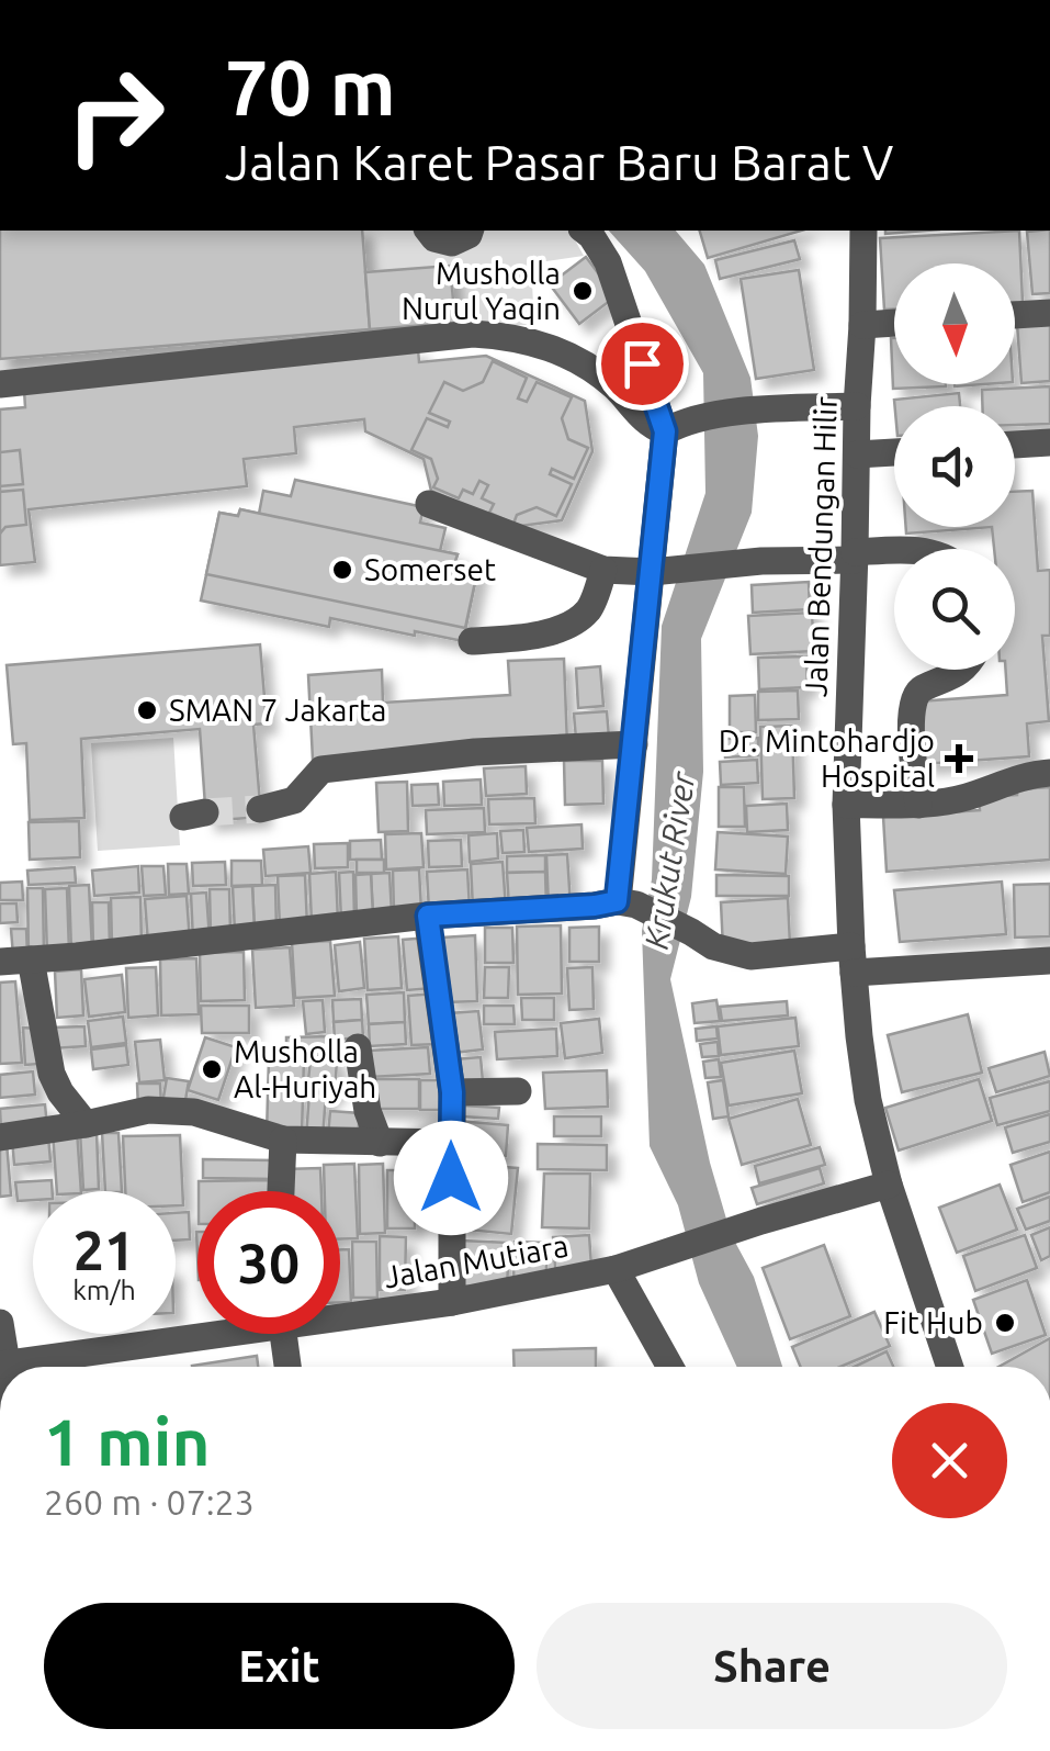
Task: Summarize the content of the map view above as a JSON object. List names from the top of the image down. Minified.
{"streets":{"street":["Jalan Bendungan Hilir","Jalan Mutiara"]},"crossings":[["Jalan Bendungan Hilir","Jalan Mutiara"]],"water":["Krukut River"],"places":{"other":["Musholla Nurul Yaqin","Somerset","SMAN 7 Jakarta","Musholla Al-Huriyah","Fit Hub"],"health":["Dr. Mintohardjo Hospital"]},"north":"bottom","page":{"turn":["70 m","Jalan Karet Pasar Baru Barat V"],"speed":"21 km/h","limit":"30","heading":["1 min","260 m · 07:23"],"buttons":["Exit","Share"]}}
